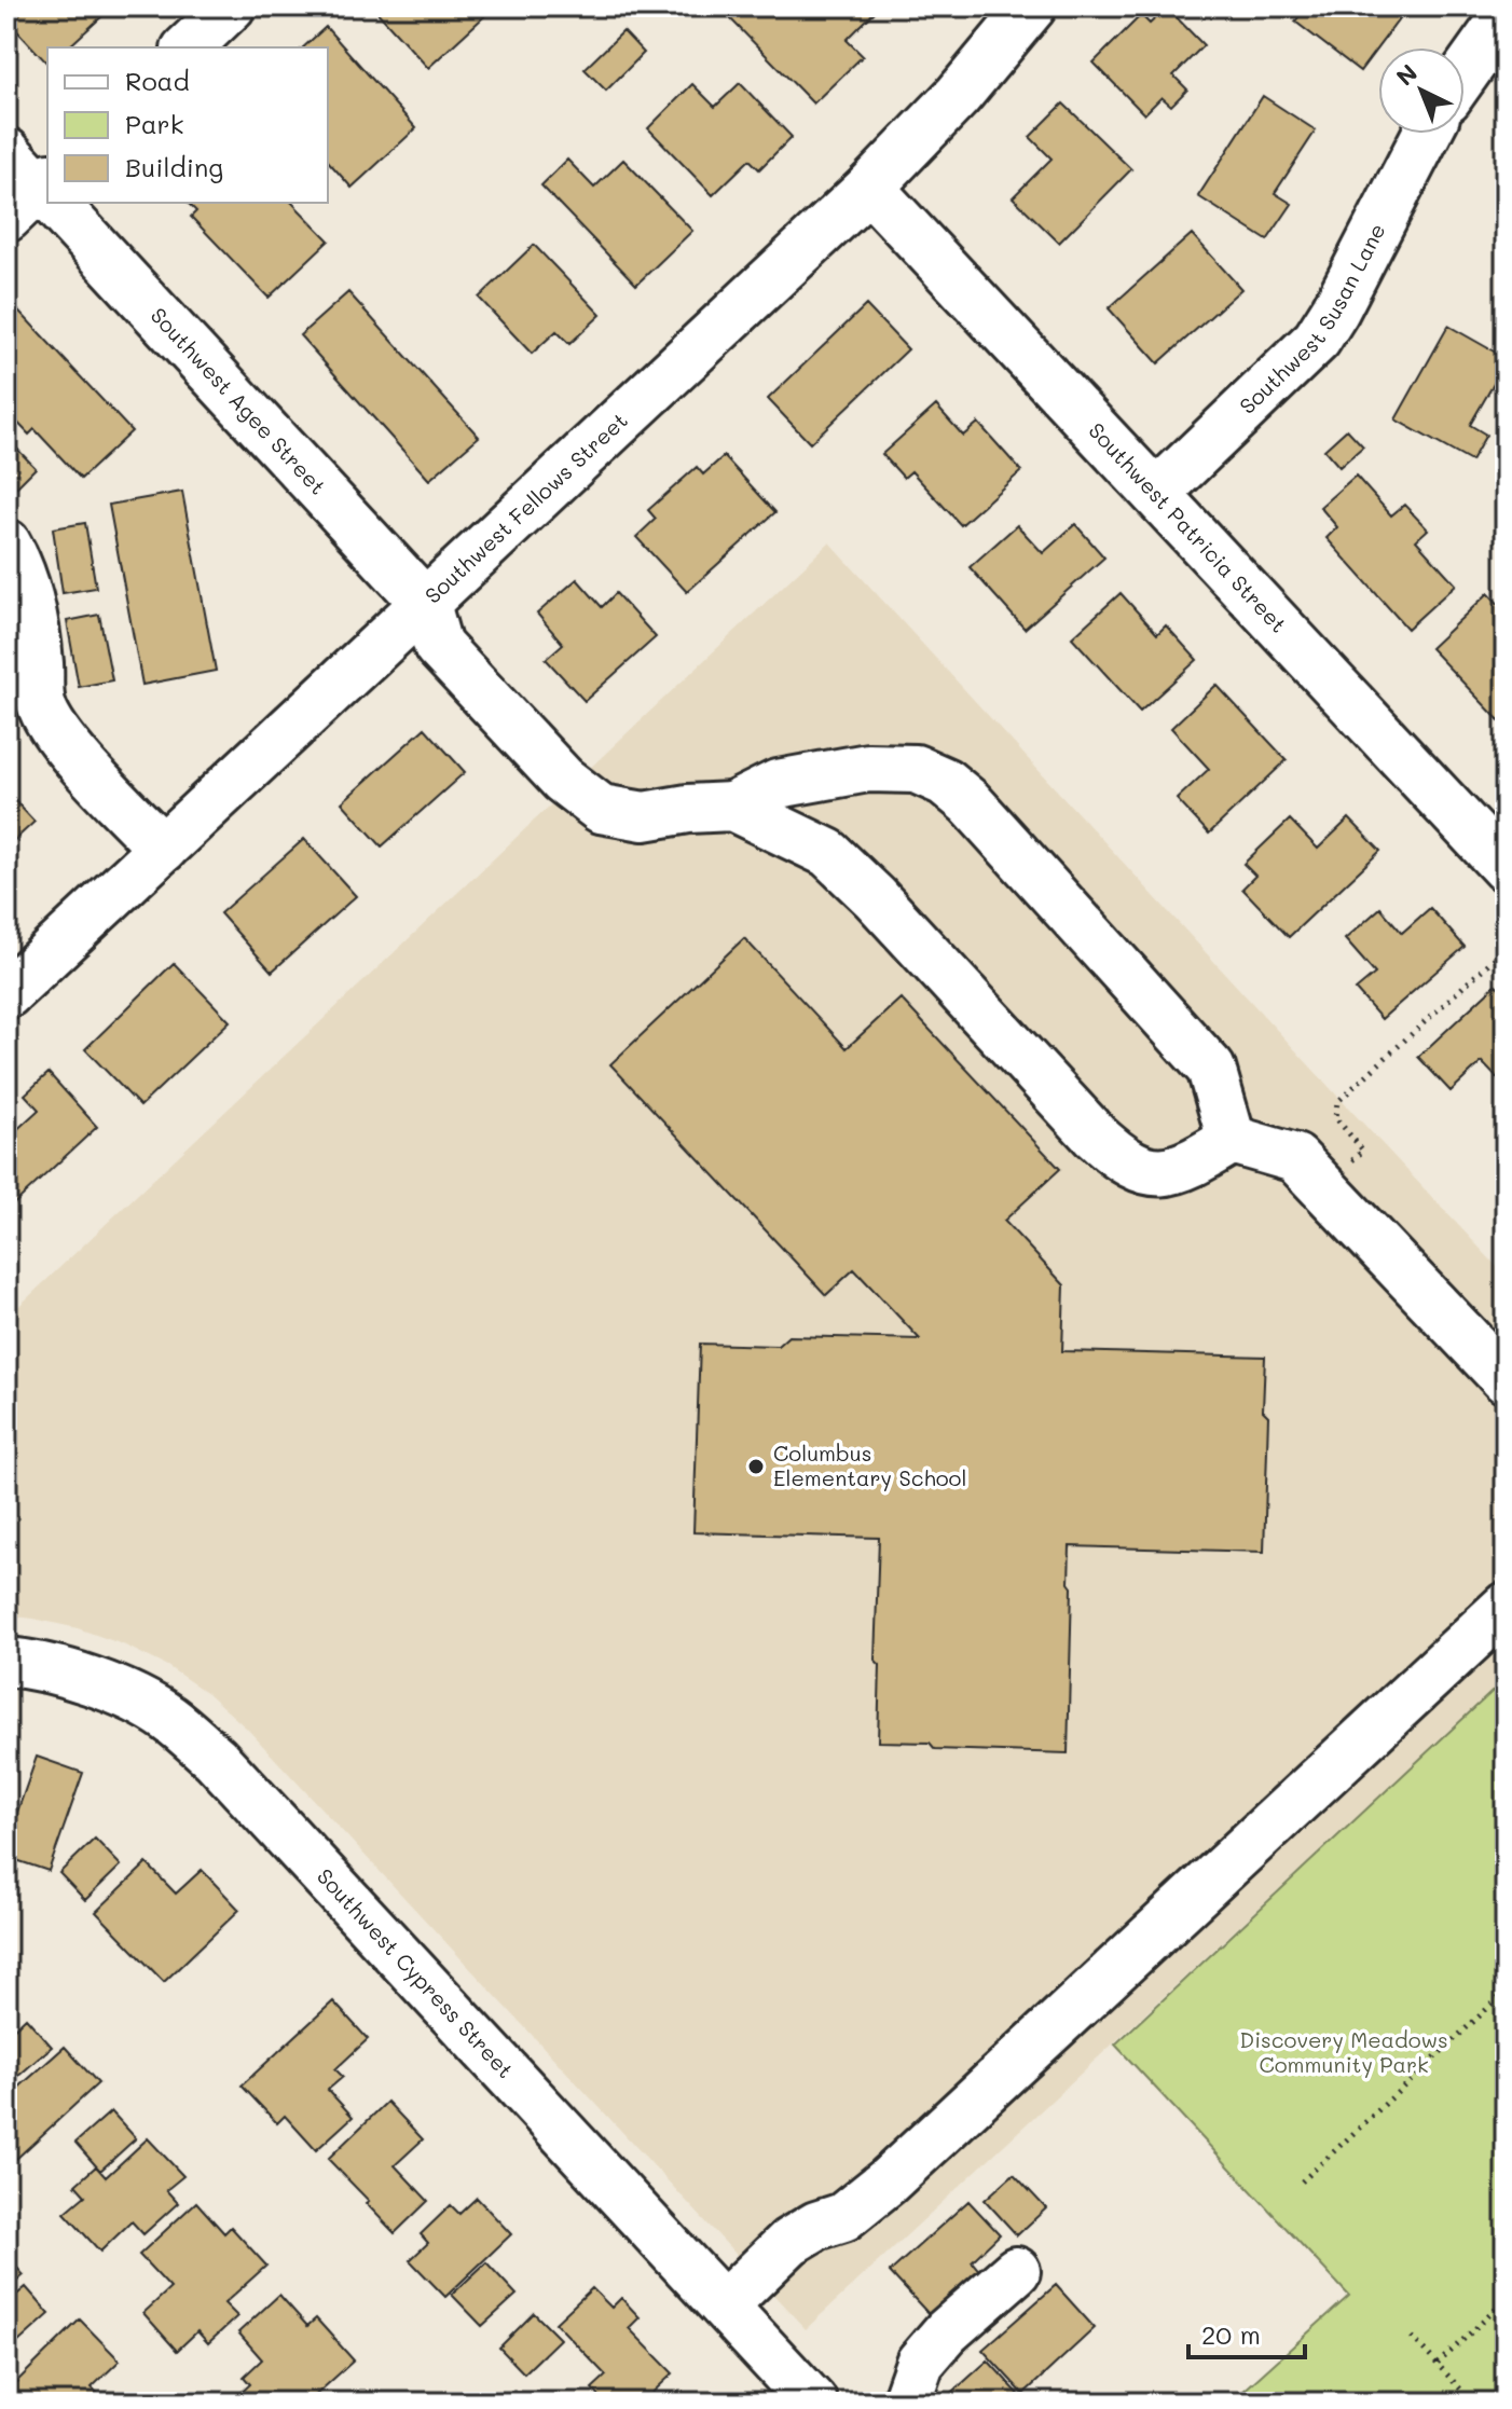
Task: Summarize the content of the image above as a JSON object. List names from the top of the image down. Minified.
{"streets":{"street":["Southwest Susan Lane","Southwest Agee Street","Southwest Fellows Street","Southwest Patricia Street","Southwest Cypress Street"]},"crossings":[["Southwest Susan Lane","Southwest Patricia Street"],["Southwest Agee Street","Southwest Fellows Street"],["Southwest Fellows Street","Southwest Patricia Street"]],"parks":["Discovery Meadows Community Park"],"places":["Columbus Elementary School"],"legend":["Road","Park","Building"],"scale_bar":"20 m","north":"top left"}
